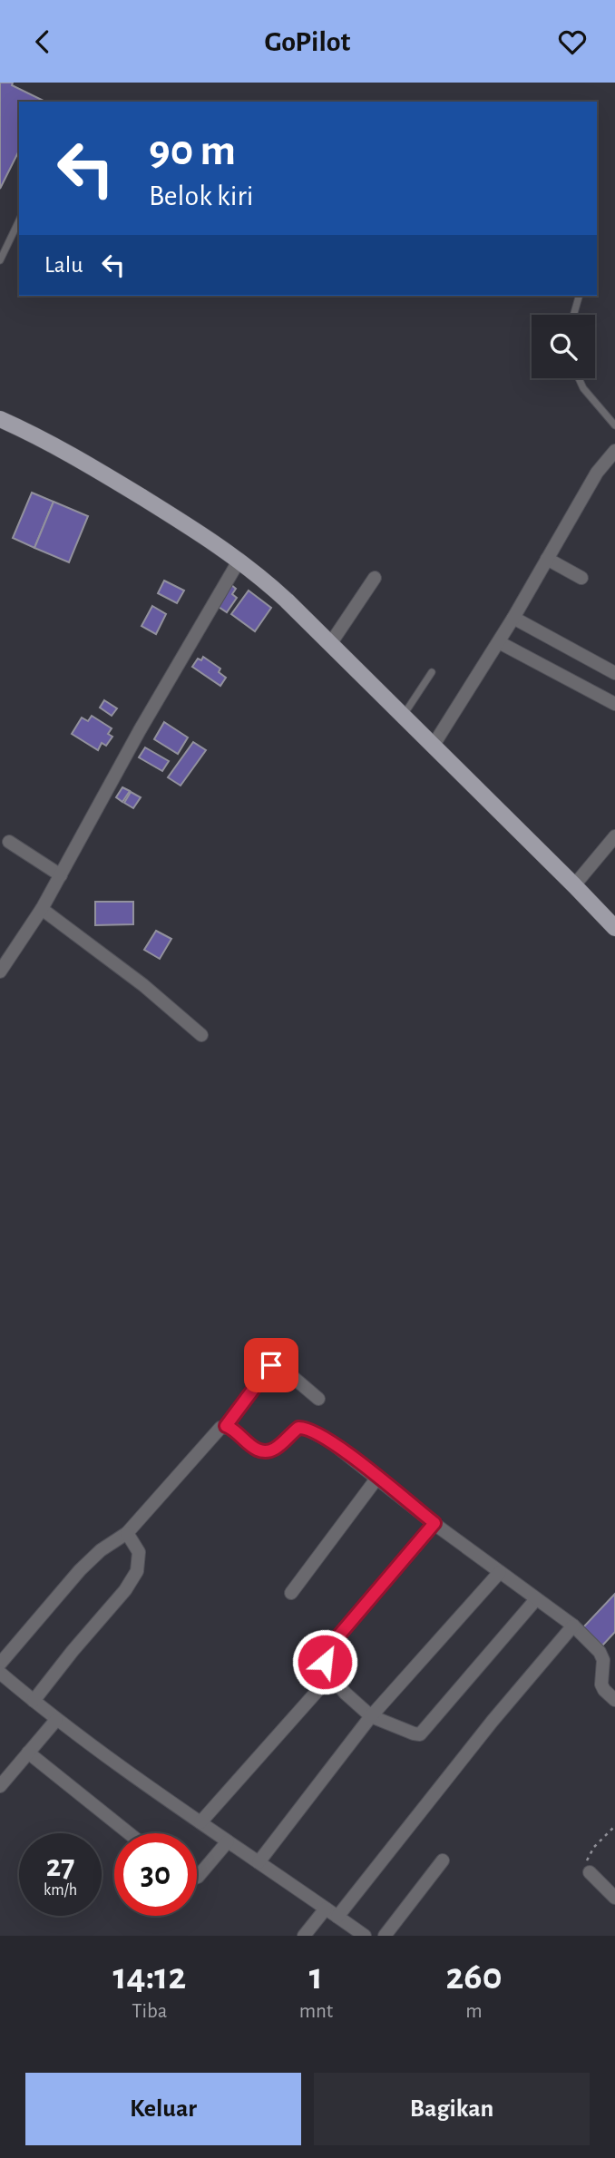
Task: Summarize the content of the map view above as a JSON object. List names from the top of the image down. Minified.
{"page":{"header":"GoPilot","turn":["90 m","Belok kiri"],"then":"Lalu","speed":"27 km/h","limit":"30","eta":["14:12","Tiba","1","mnt","260","m"],"buttons":["Keluar","Bagikan"]}}
